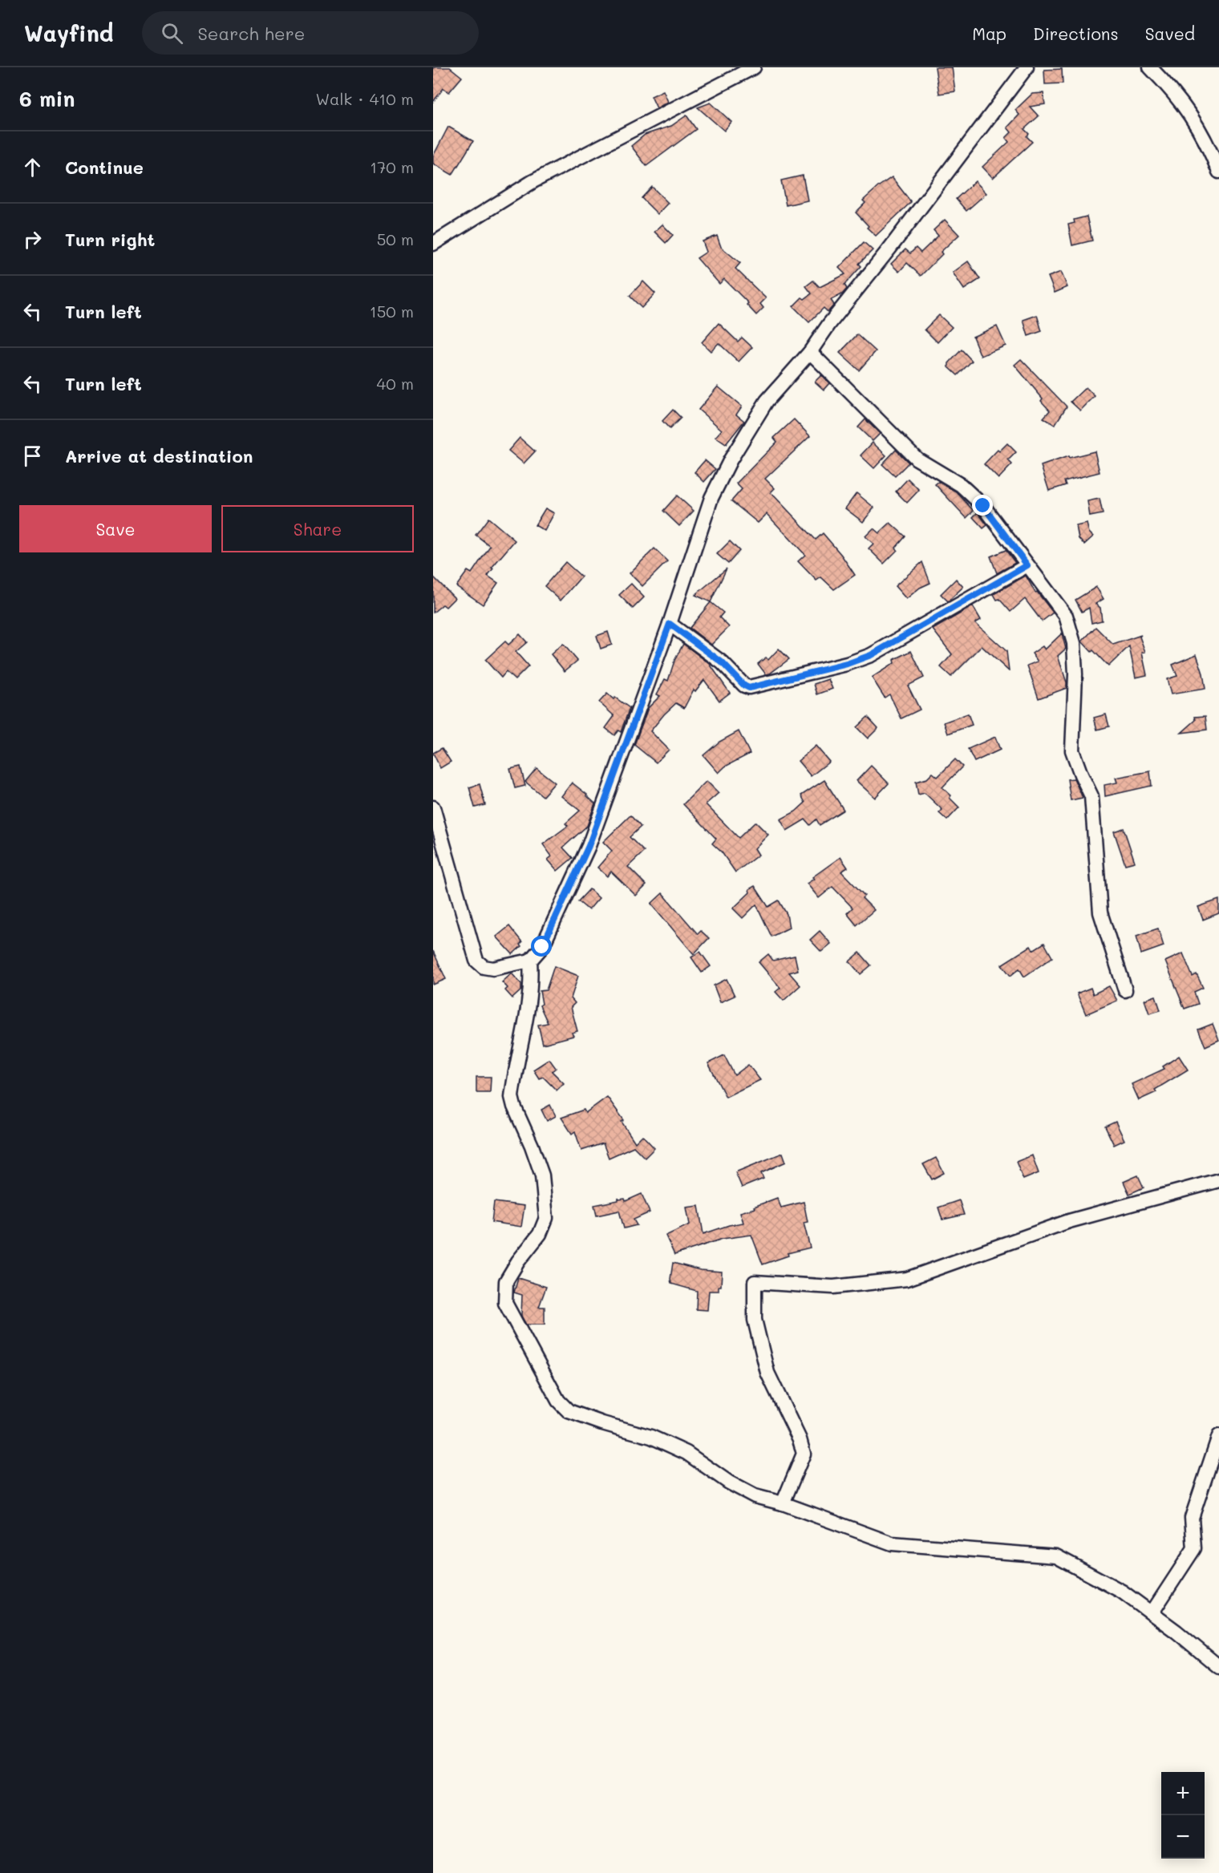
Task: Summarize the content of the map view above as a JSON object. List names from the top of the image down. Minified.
{"page":{"header":"Wayfind","search":"Search here","nav":["Map","Directions","Saved"],"heading":["6 min","Walk · 410 m"],"list":[["Continue","170 m"],["Turn right","50 m"],["Turn left","150 m"],["Turn left","40 m"],"Arrive at destination"],"buttons":["Save","Share"],"map_buttons":["+","−"]}}
